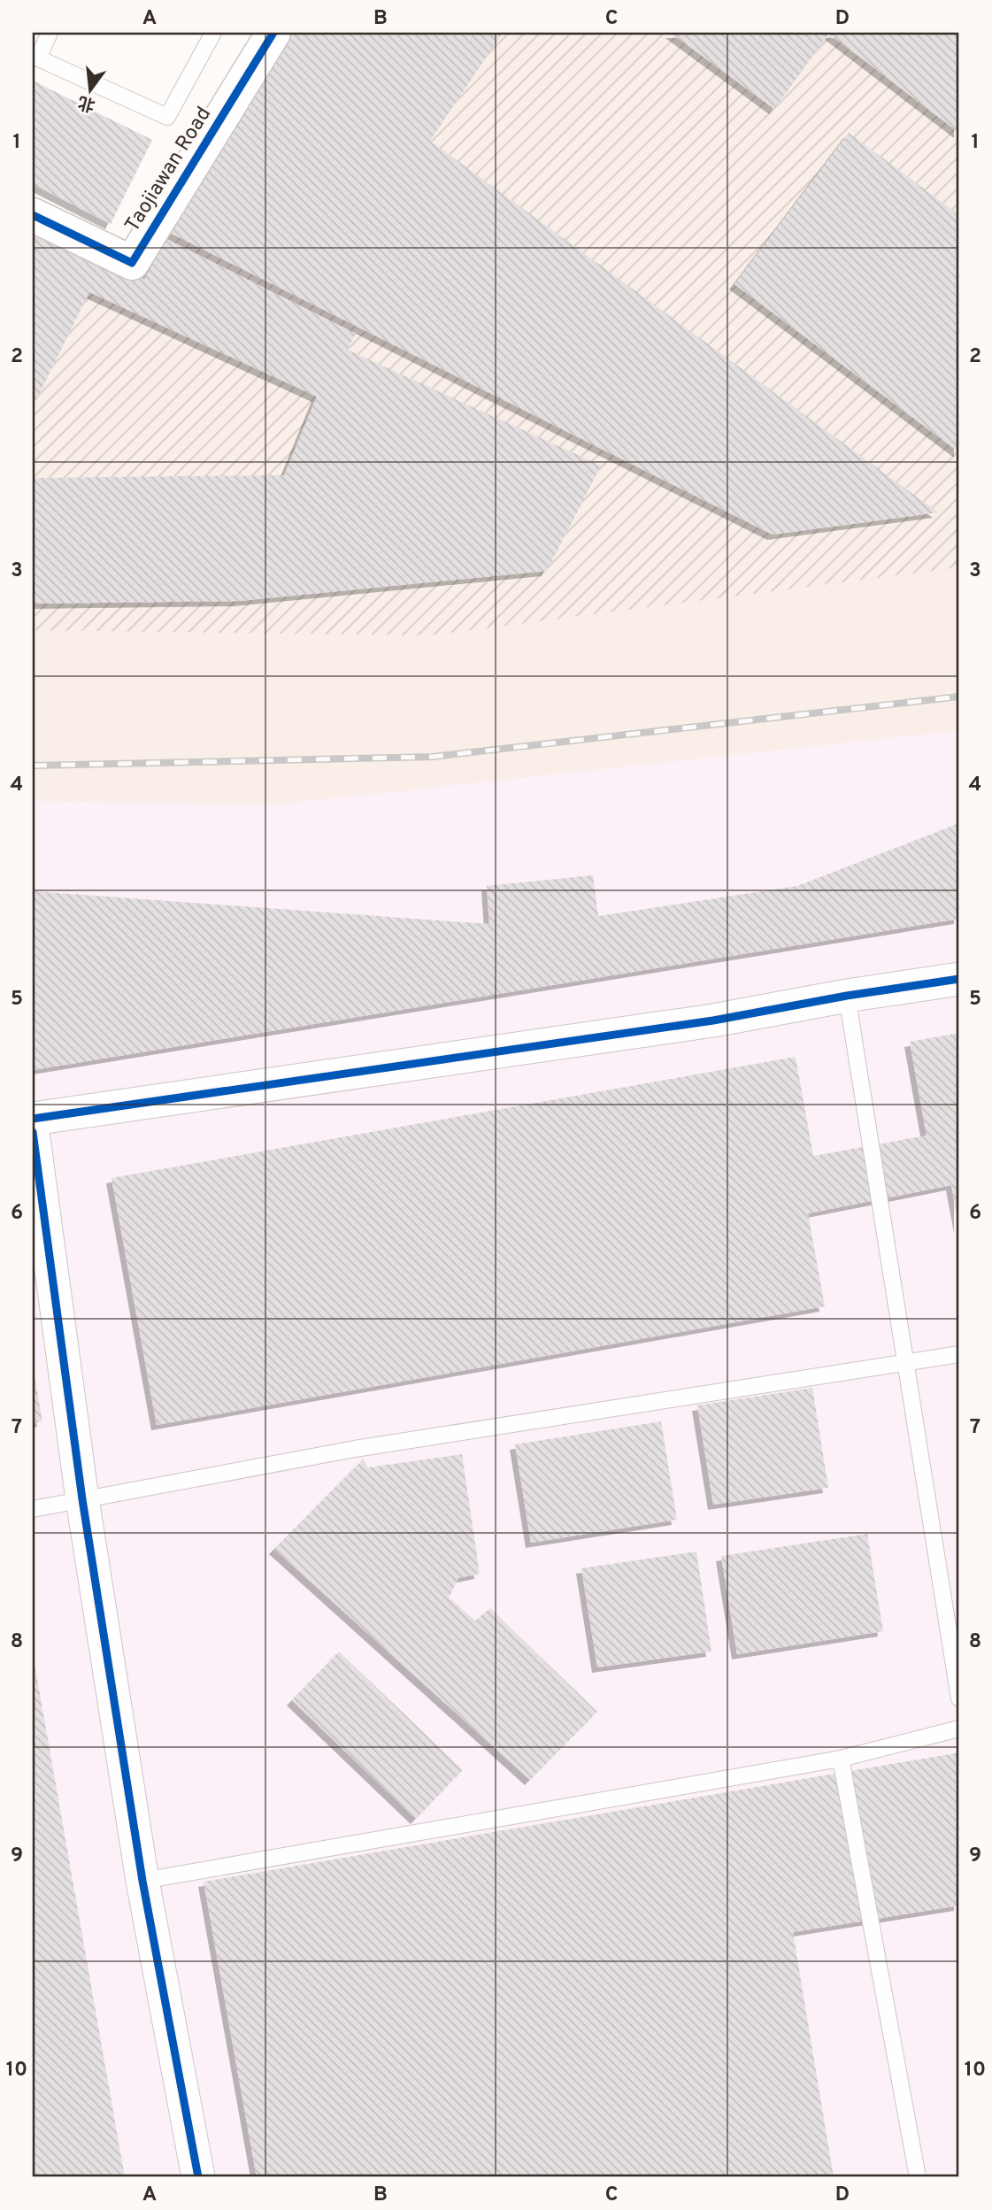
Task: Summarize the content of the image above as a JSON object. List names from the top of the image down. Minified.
{"streets":{"street":["Taojiawan Road"]},"north":"bottom","grid":{"columns":["A","B","C","D"],"rows":["1","2","3","4","5","6","7","8","9","10"]}}
